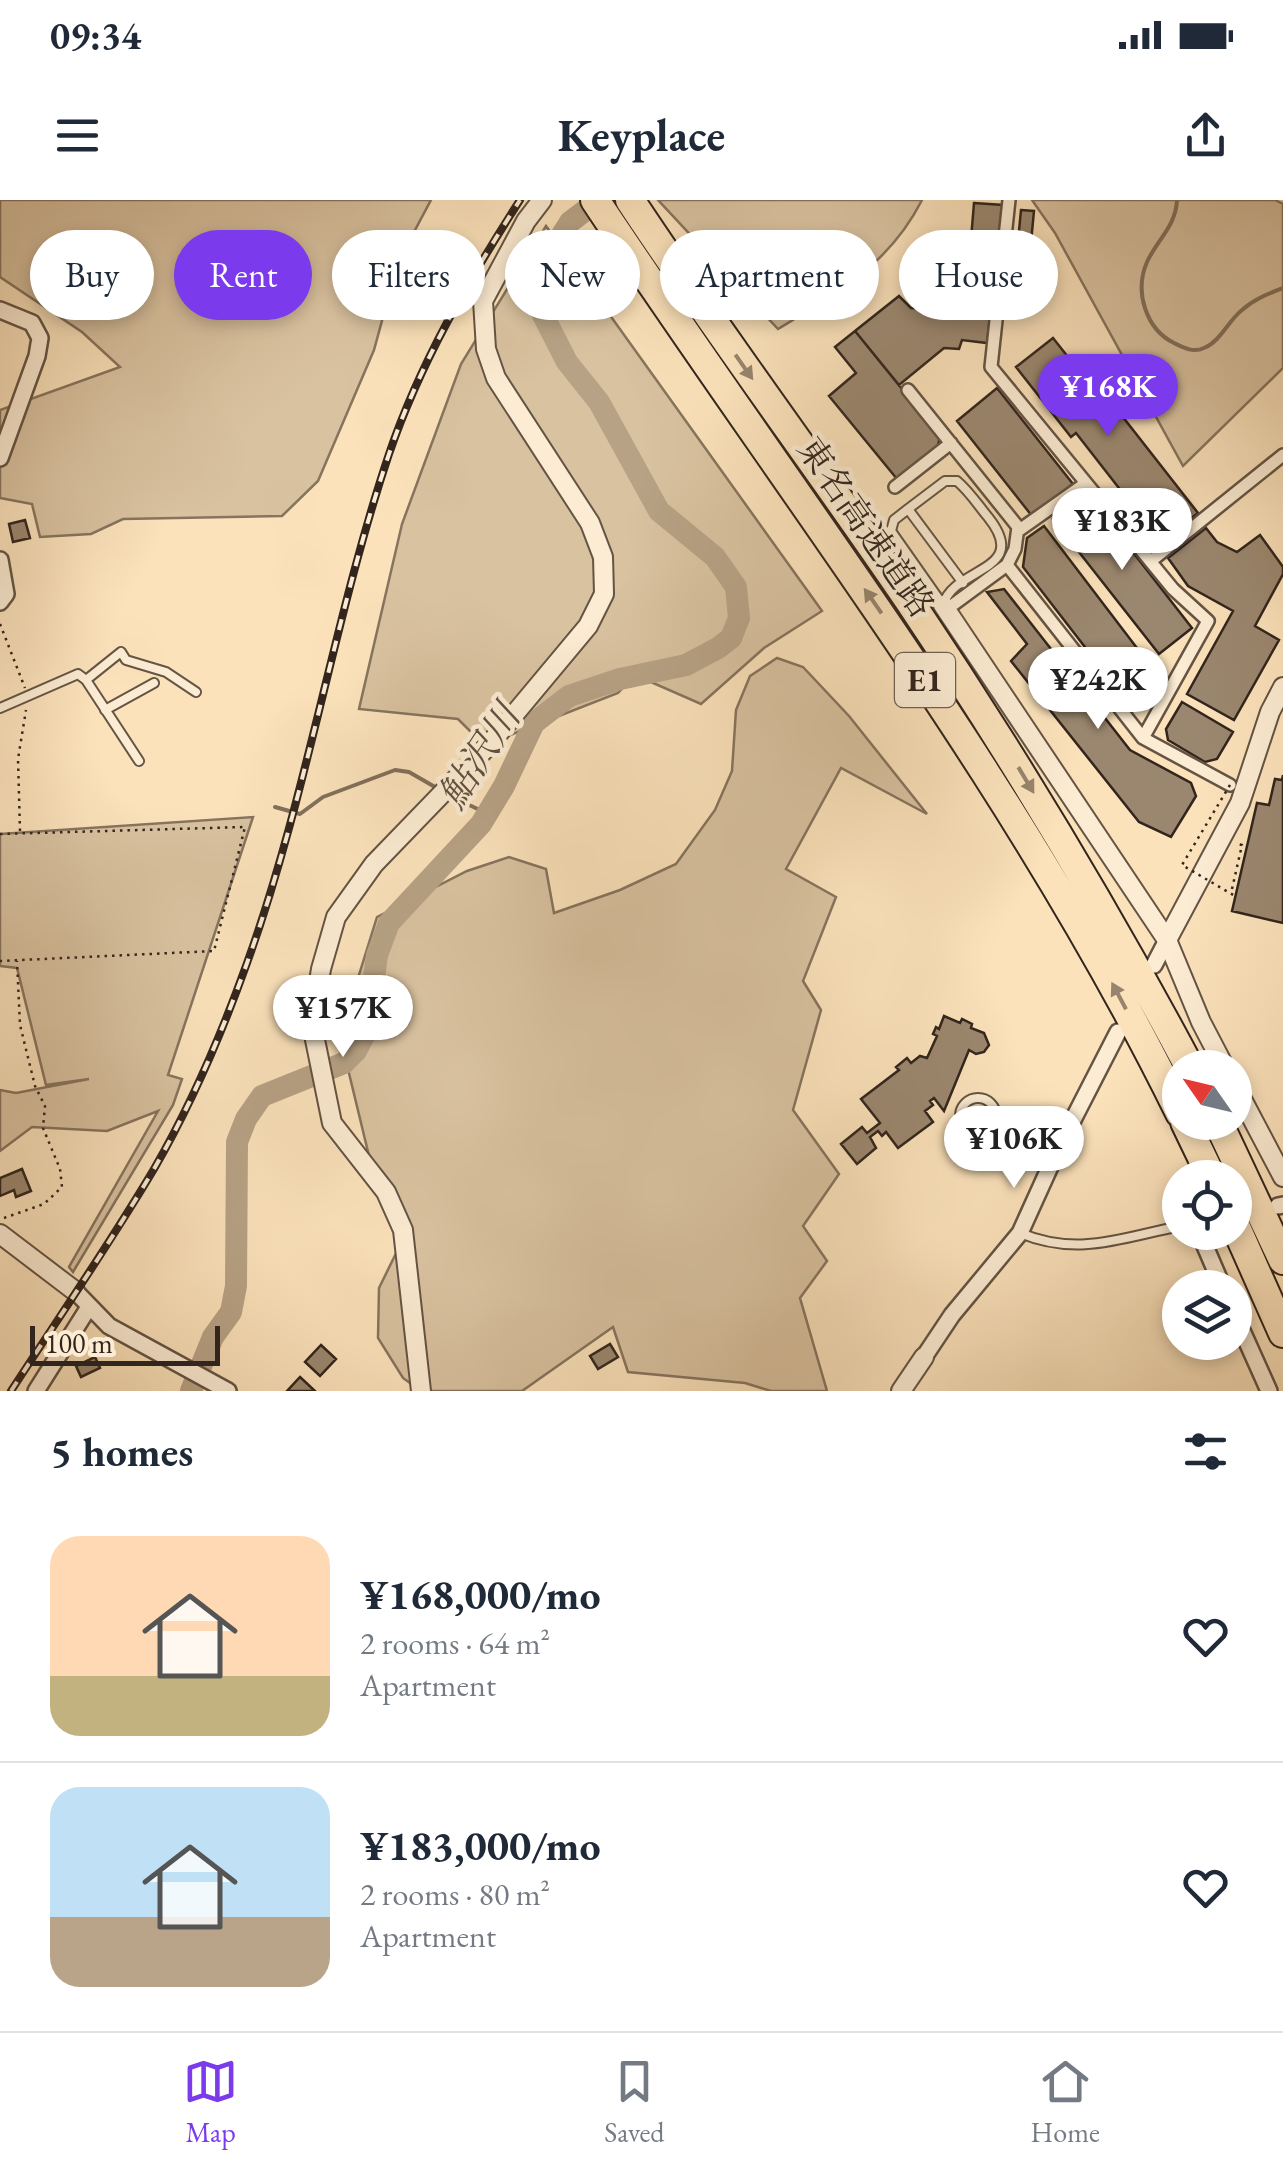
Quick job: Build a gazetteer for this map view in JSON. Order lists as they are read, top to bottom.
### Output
{
  "streets": {
    "highway": ["東名高速道路", "E1"]
  },
  "water": ["鮎沢川"],
  "scale_bar": "100 m",
  "north": "top left",
  "page": {
    "status": "09:34",
    "header": "Keyplace",
    "chip": [
      "Buy",
      "Rent",
      "Filters",
      "New",
      "Apartment",
      "House"
    ],
    "price": [
      "¥168K",
      "¥183K",
      "¥242K",
      "¥157K",
      "¥106K"
    ],
    "scale": "100 m",
    "heading": "5 homes",
    "list": [
      {
        "name": "¥168,000/mo",
        "note": "2 rooms · 64 m² · Apartment"
      },
      {
        "name": "¥183,000/mo",
        "note": "2 rooms · 80 m² · Apartment"
      }
    ],
    "tabs": ["Map", "Saved", "Home"]
  }
}
